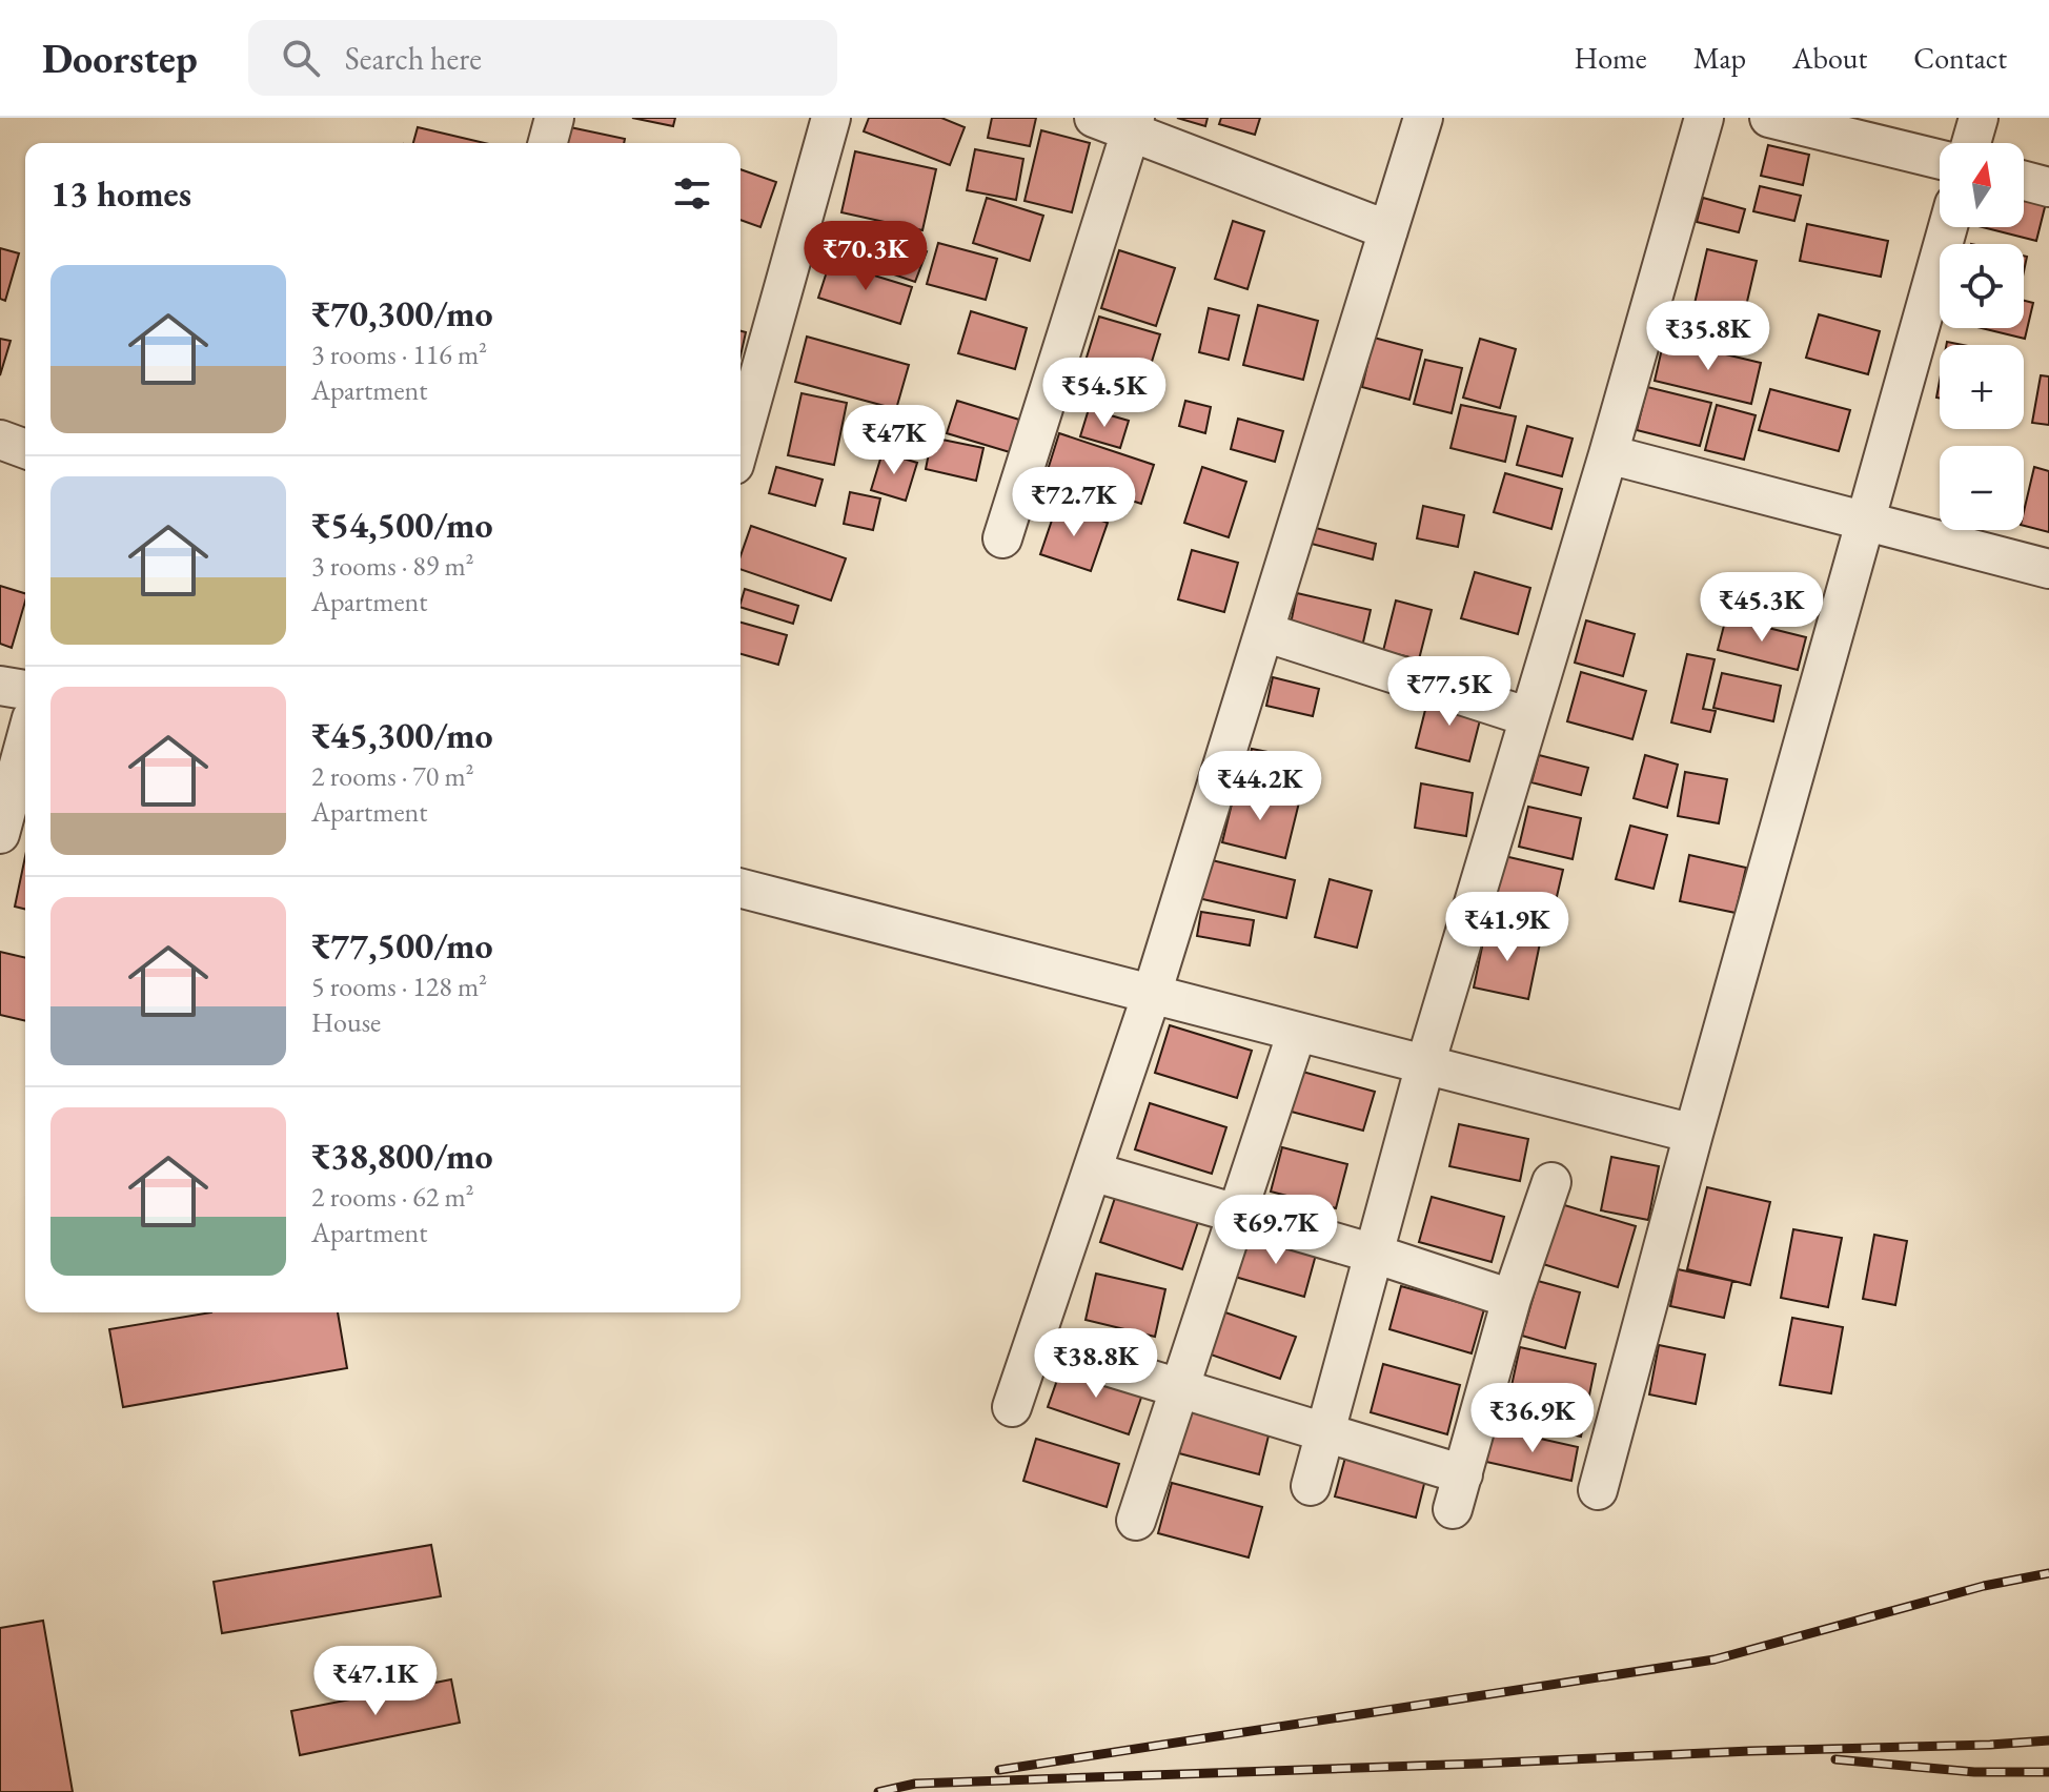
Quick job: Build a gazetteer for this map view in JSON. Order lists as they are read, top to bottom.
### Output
{
  "north": "top",
  "page": {
    "header": "Doorstep",
    "search": "Search here",
    "nav": [
      "Home",
      "Map",
      "About",
      "Contact"
    ],
    "map_buttons": ["+", "−"],
    "heading": "13 homes",
    "price": [
      "₹70.3K",
      "₹35.8K",
      "₹54.5K",
      "₹47K",
      "₹72.7K",
      "₹45.3K",
      "₹77.5K",
      "₹44.2K",
      "₹41.9K",
      "₹69.7K",
      "₹38.8K",
      "₹36.9K",
      "₹47.1K"
    ],
    "list": [
      {
        "name": "₹70,300/mo",
        "note": "3 rooms · 116 m² · Apartment"
      },
      {
        "name": "₹54,500/mo",
        "note": "3 rooms · 89 m² · Apartment"
      },
      {
        "name": "₹45,300/mo",
        "note": "2 rooms · 70 m² · Apartment"
      },
      {
        "name": "₹77,500/mo",
        "note": "5 rooms · 128 m² · House"
      },
      {
        "name": "₹38,800/mo",
        "note": "2 rooms · 62 m² · Apartment"
      }
    ]
  }
}
